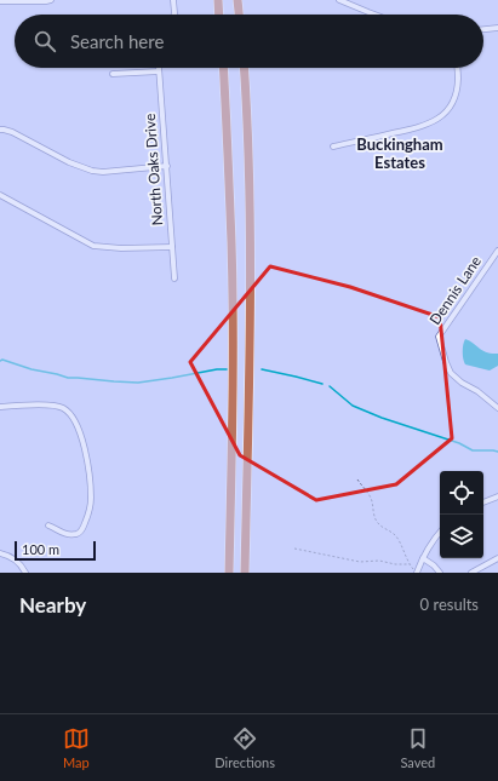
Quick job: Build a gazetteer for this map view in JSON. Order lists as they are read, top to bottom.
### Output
{
  "streets": {
    "street": ["North Oaks Drive", "Dennis Lane"]
  },
  "districts": ["Buckingham Estates"],
  "scale_bar": "100 m",
  "page": {
    "search": "Search here",
    "scale": "100 m",
    "heading": ["Nearby", "0 results"],
    "nav": ["Map", "Directions", "Saved"]
  }
}
